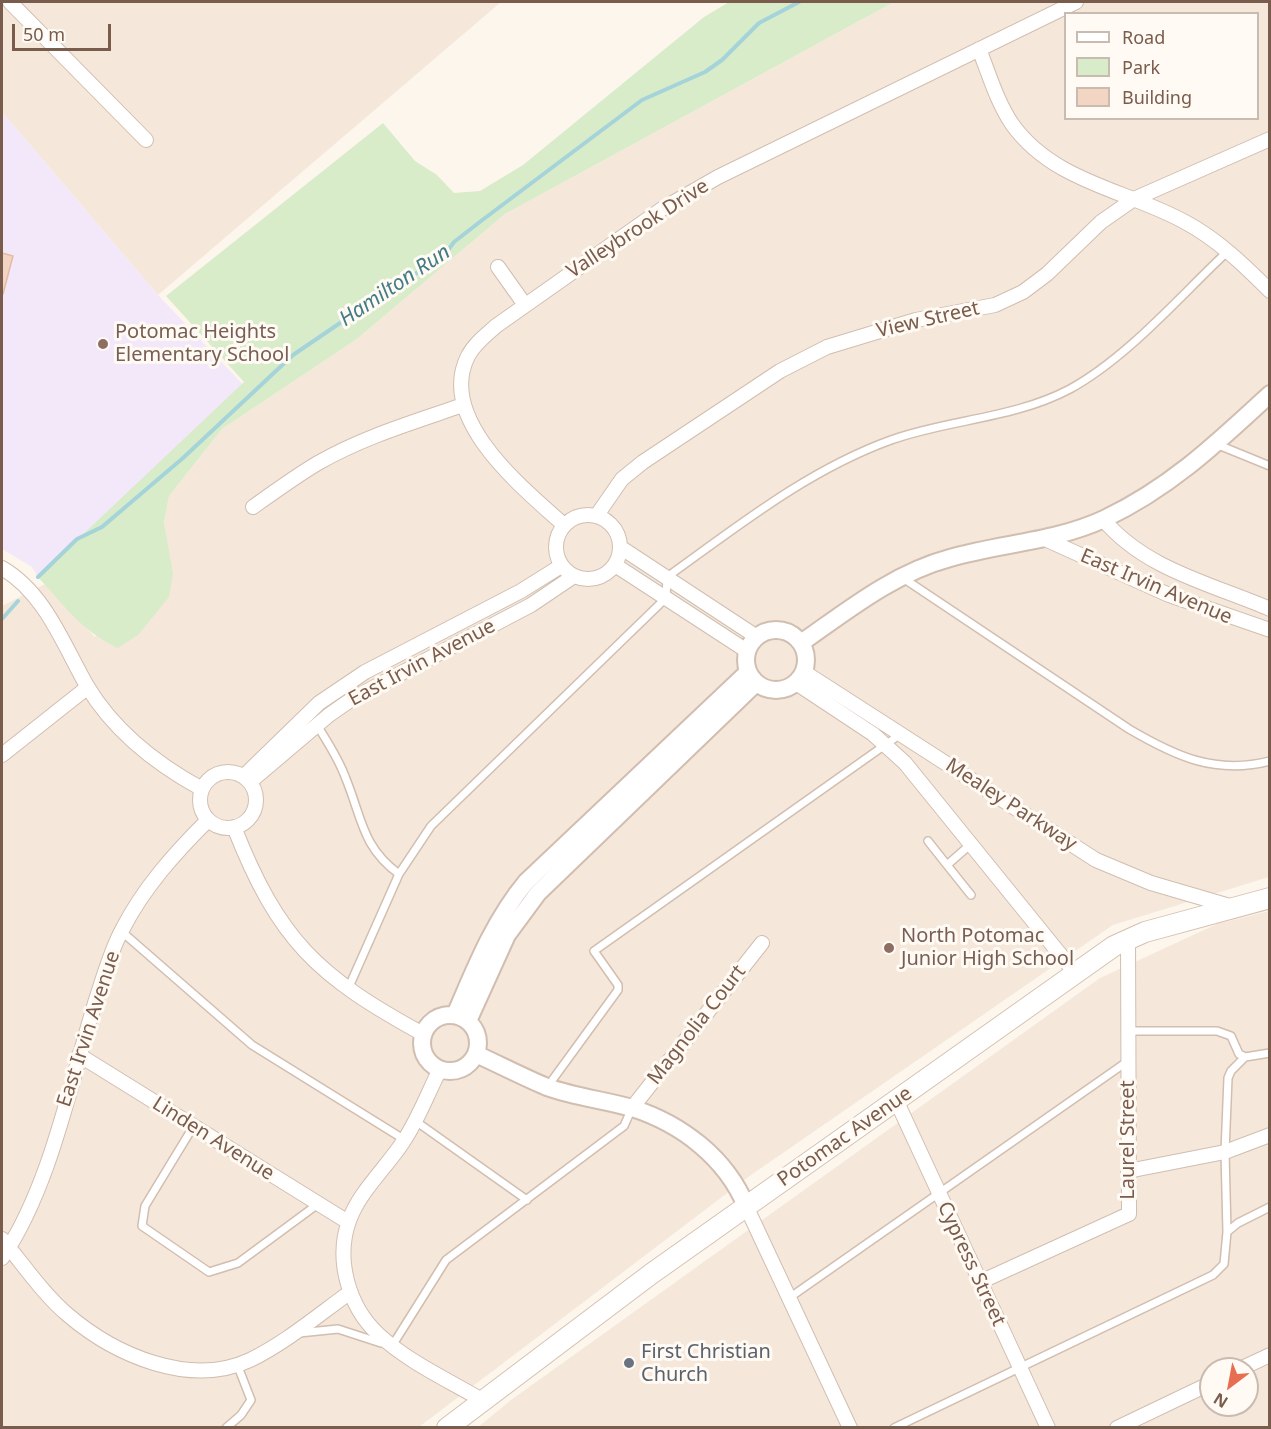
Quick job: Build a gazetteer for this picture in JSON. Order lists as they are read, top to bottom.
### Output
{
  "streets": {
    "main road": ["Potomac Avenue"],
    "street": [
      "Valleybrook Drive",
      "View Street",
      "East Irvin Avenue",
      "Mealey Parkway",
      "Magnolia Court",
      "Linden Avenue",
      "Laurel Street",
      "Cypress Street"
    ]
  },
  "crossings": [
    ["Valleybrook Drive", "View Street"],
    ["Valleybrook Drive", "East Irvin Avenue"],
    ["View Street", "East Irvin Avenue"],
    ["East Irvin Avenue", "Mealey Parkway"],
    ["East Irvin Avenue", "Linden Avenue"],
    ["Mealey Parkway", "Potomac Avenue"],
    ["Potomac Avenue", "Laurel Street"],
    ["Potomac Avenue", "Cypress Street"],
    ["Laurel Street", "Cypress Street"]
  ],
  "water": ["Hamilton Run"],
  "places": ["Potomac Heights Elementary School", "North Potomac Junior High School", "First Christian Church"],
  "legend": ["Road", "Park", "Building"],
  "scale_bar": "50 m",
  "north": "bottom left"
}
